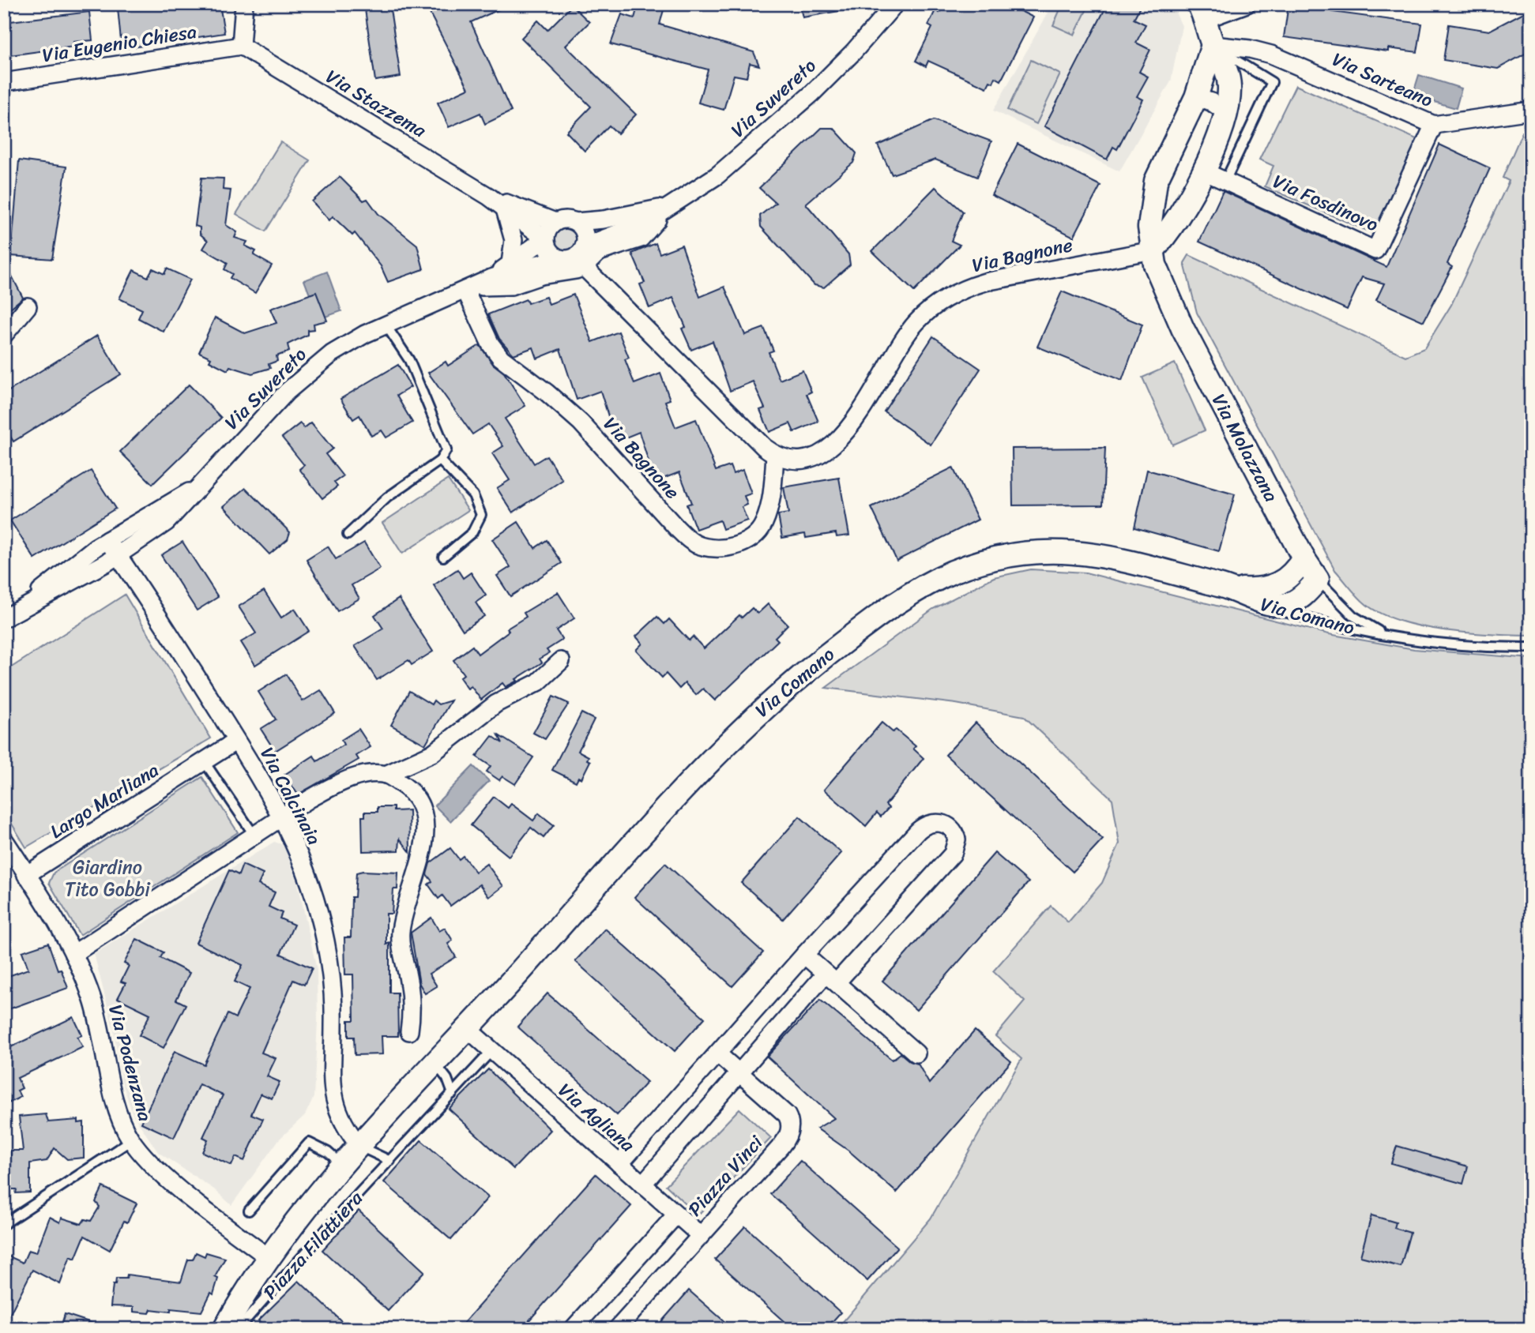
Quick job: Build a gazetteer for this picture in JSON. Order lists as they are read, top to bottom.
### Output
{
  "streets": {
    "street": [
      "Via Eugenio Chiesa",
      "Via Sarteano",
      "Via Suvereto",
      "Via Stazzema",
      "Via Fosdinovo",
      "Via Bagnone",
      "Via Molazzana",
      "Via Comano",
      "Via Calcinaia",
      "Largo Marliana",
      "Via Podenzana",
      "Via Agliana",
      "Piazza Vinci",
      "Piazza Filattiera"
    ]
  },
  "crossings": [
    ["Via Eugenio Chiesa", "Via Stazzema"],
    ["Via Sarteano", "Via Fosdinovo"],
    ["Via Sarteano", "Via Molazzana"],
    ["Via Suvereto", "Via Stazzema"],
    ["Via Suvereto", "Via Bagnone"],
    ["Via Suvereto", "Via Calcinaia"],
    ["Via Bagnone", "Via Molazzana"],
    ["Via Molazzana", "Via Comano"],
    ["Via Comano", "Via Agliana"],
    ["Via Comano", "Piazza Filattiera"],
    ["Via Calcinaia", "Largo Marliana"],
    ["Via Calcinaia", "Piazza Filattiera"],
    ["Largo Marliana", "Via Podenzana"],
    ["Via Podenzana", "Piazza Filattiera"],
    ["Via Agliana", "Piazza Vinci"],
    ["Via Agliana", "Piazza Filattiera"]
  ],
  "parks": ["Giardino Tito Gobbi"]
}
